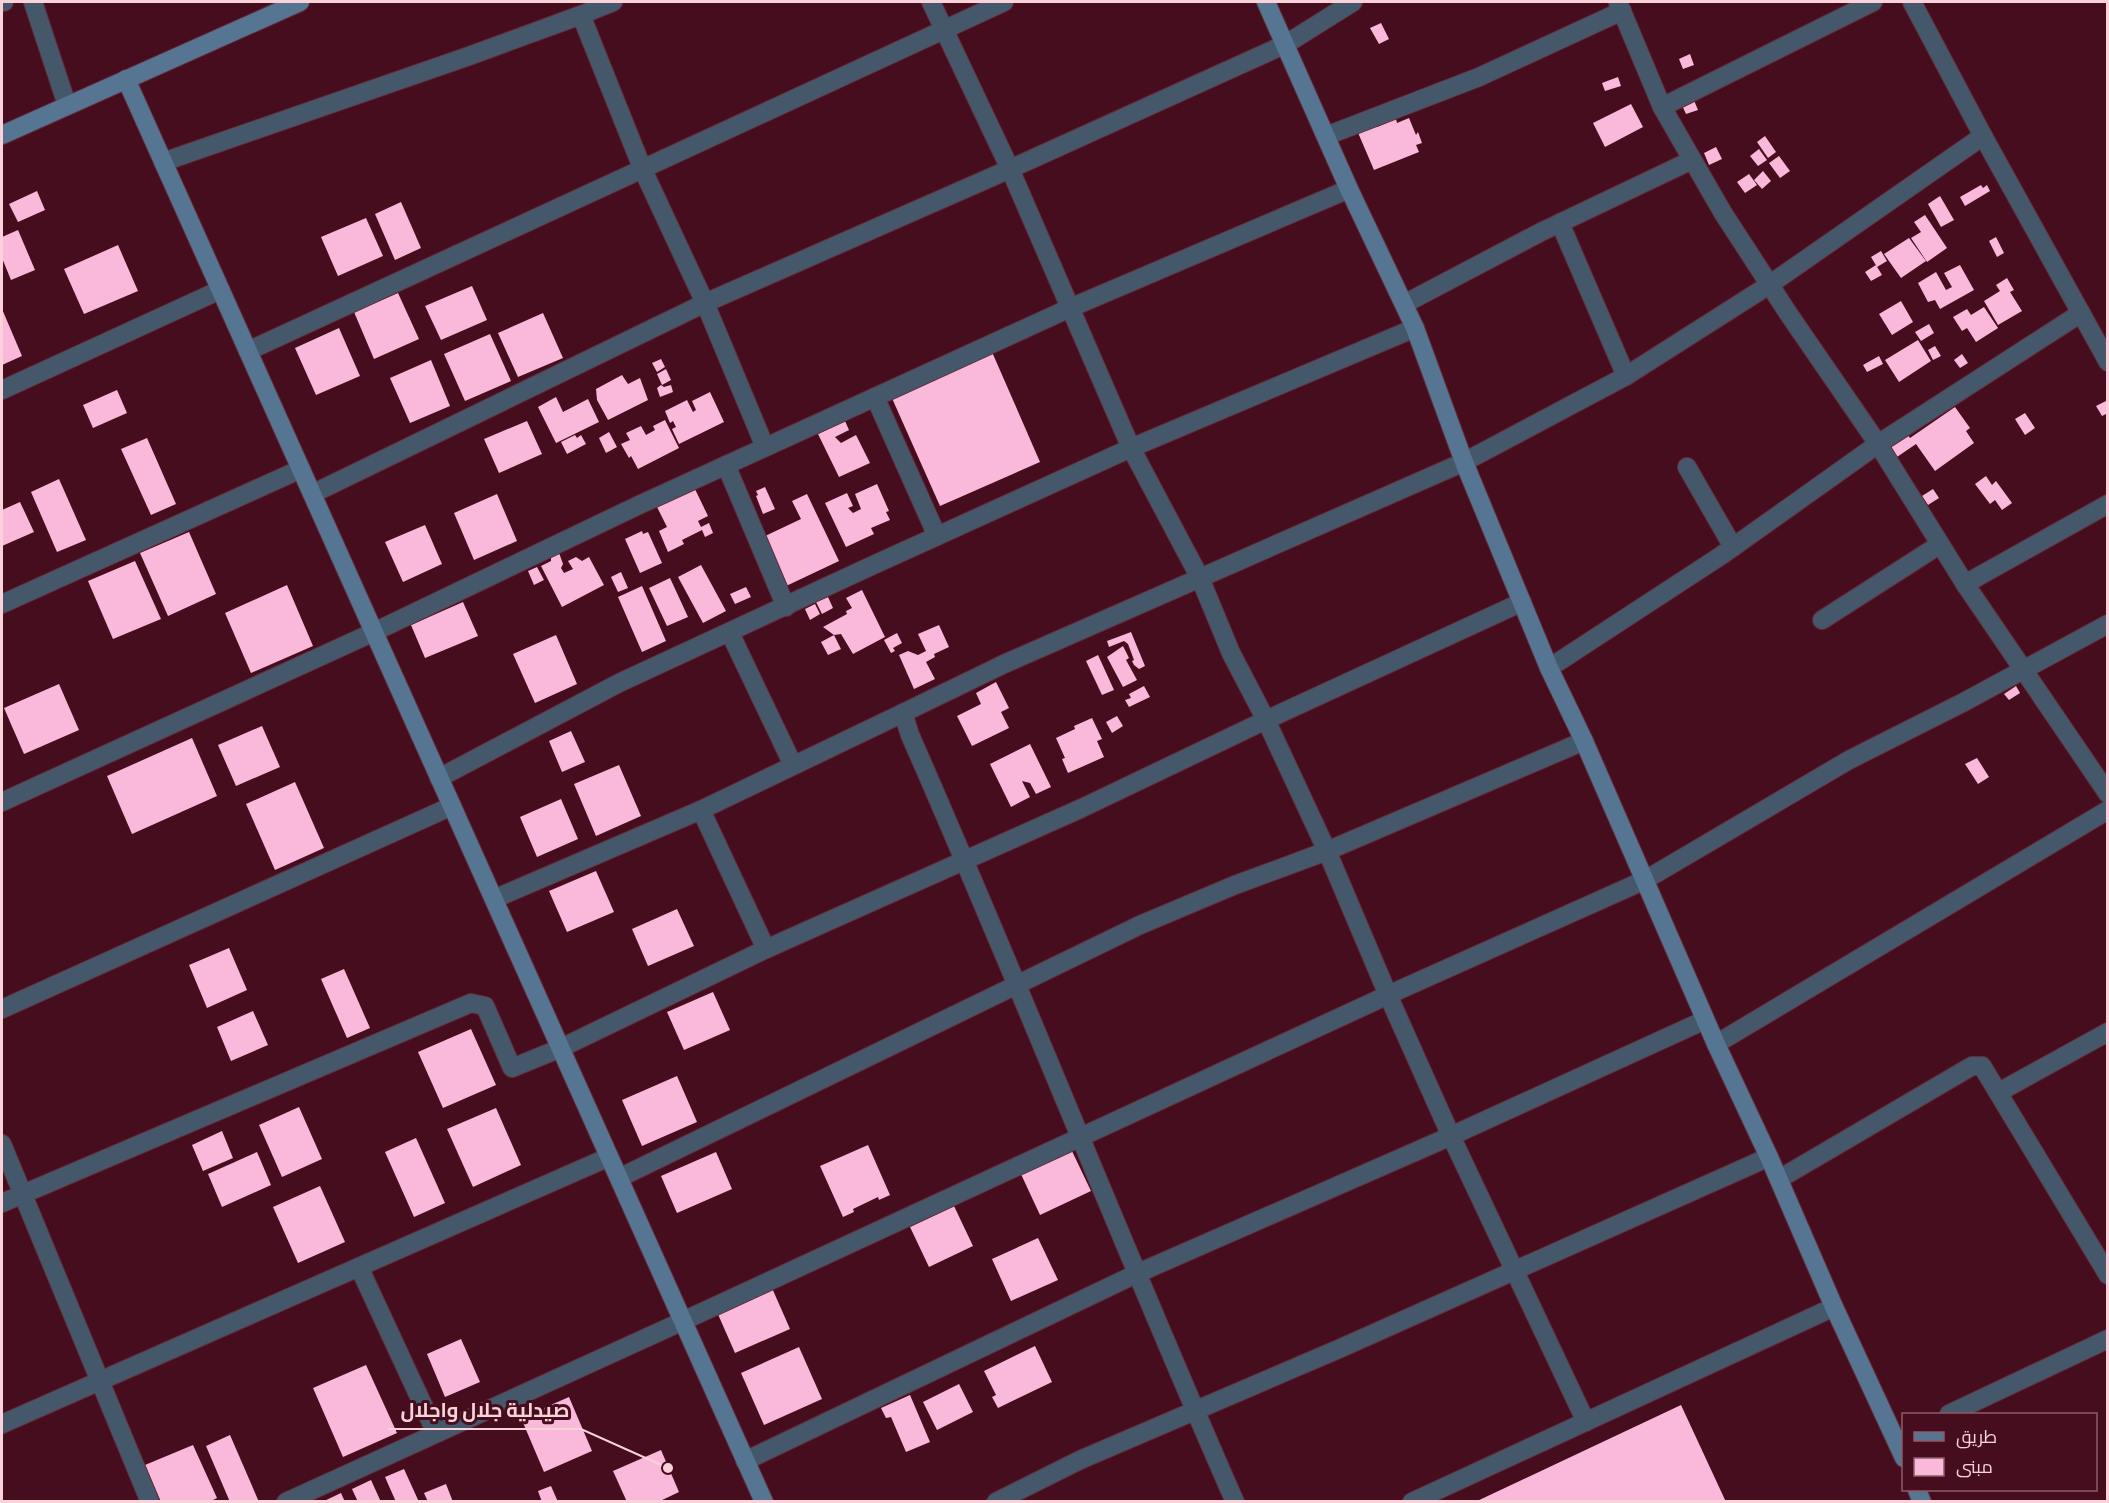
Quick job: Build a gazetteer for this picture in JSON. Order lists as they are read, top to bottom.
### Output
{
  "places": ["صيدلية جلال واجلال"],
  "legend": ["طريق", "مبنى"]
}
